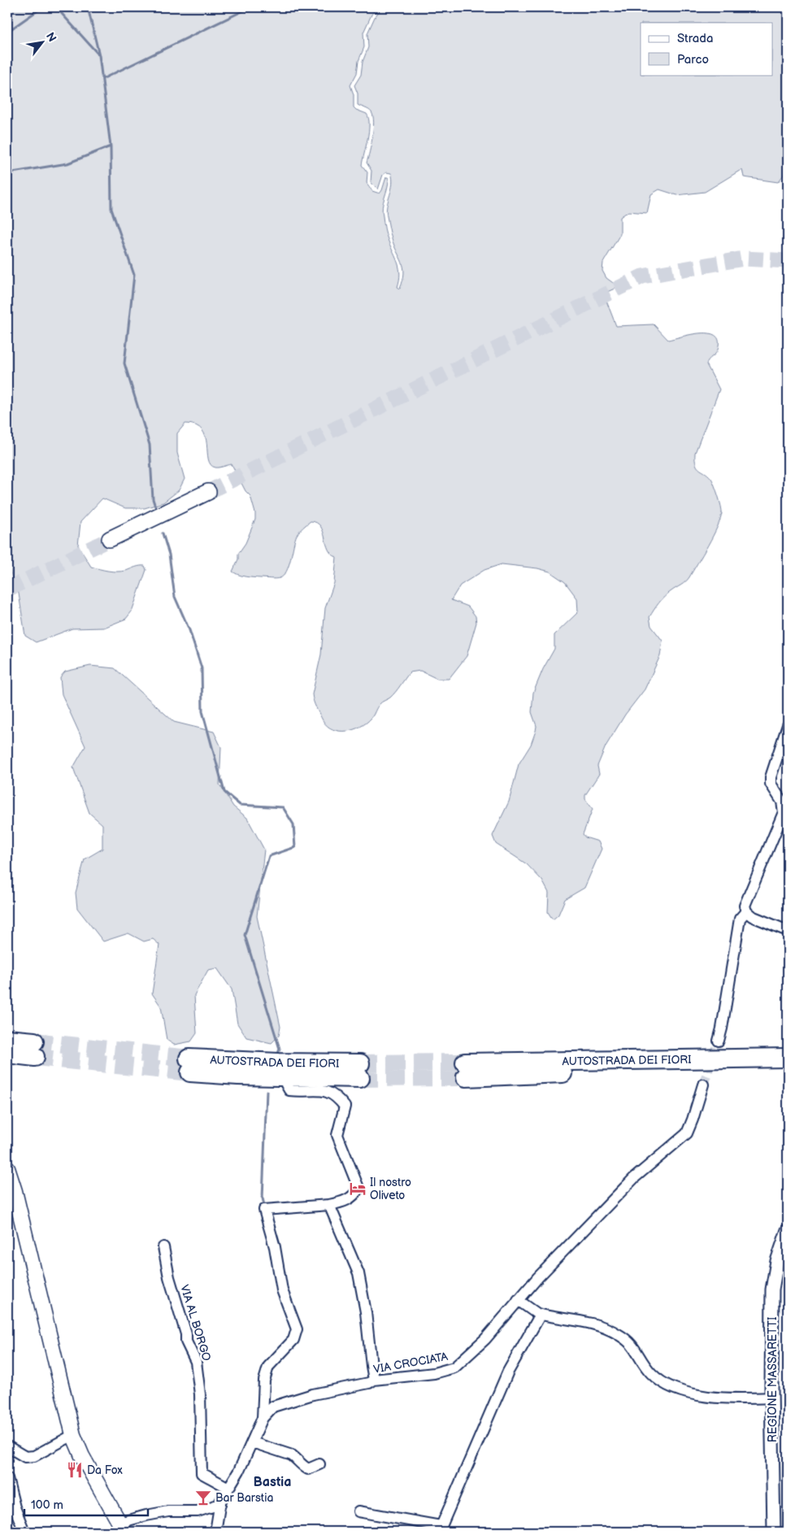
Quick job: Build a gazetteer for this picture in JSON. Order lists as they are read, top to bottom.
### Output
{
  "streets": {
    "highway": ["AUTOSTRADA DEI FIORI"],
    "street": ["VIA AL BORGO", "VIA CROCIATA", "REGIONE MASSARETTI"]
  },
  "districts": ["Bastia"],
  "places": {
    "hotel": ["Il nostro Oliveto"],
    "restaurant": ["Da Fox"],
    "bar": ["Bar Barstia"]
  },
  "legend": ["Strada", "Parco"],
  "scale_bar": "100 m",
  "north": "top right"
}
